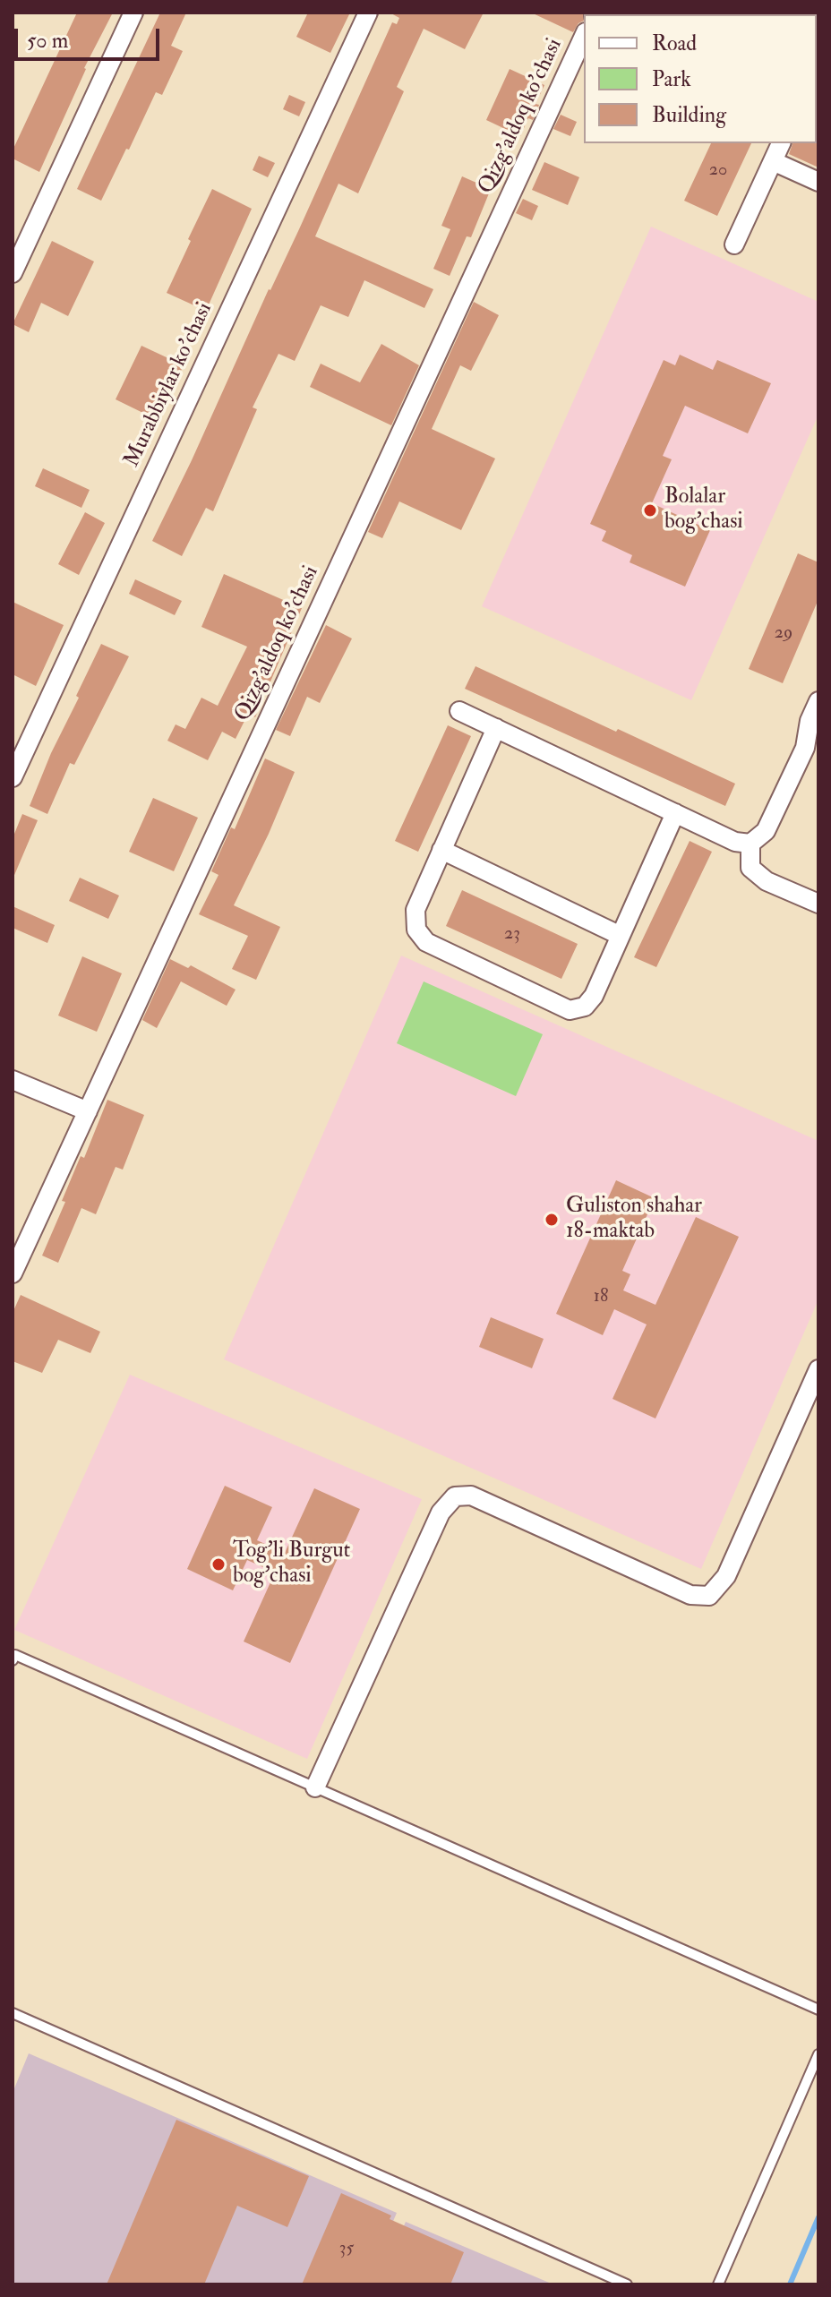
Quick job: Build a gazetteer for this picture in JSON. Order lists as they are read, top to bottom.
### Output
{
  "streets": {
    "street": ["Qizg'aldoq ko'chasi", "Murabbiylar ko'chasi"]
  },
  "places": ["Bolalar bog'chasi", "Guliston shahar 18-maktab", "Tog'li Burgut bog'chasi"],
  "house_numbers": [
    "20",
    "29",
    "23",
    "18",
    "35"
  ],
  "legend": ["Road", "Park", "Building"],
  "scale_bar": "50 m"
}
